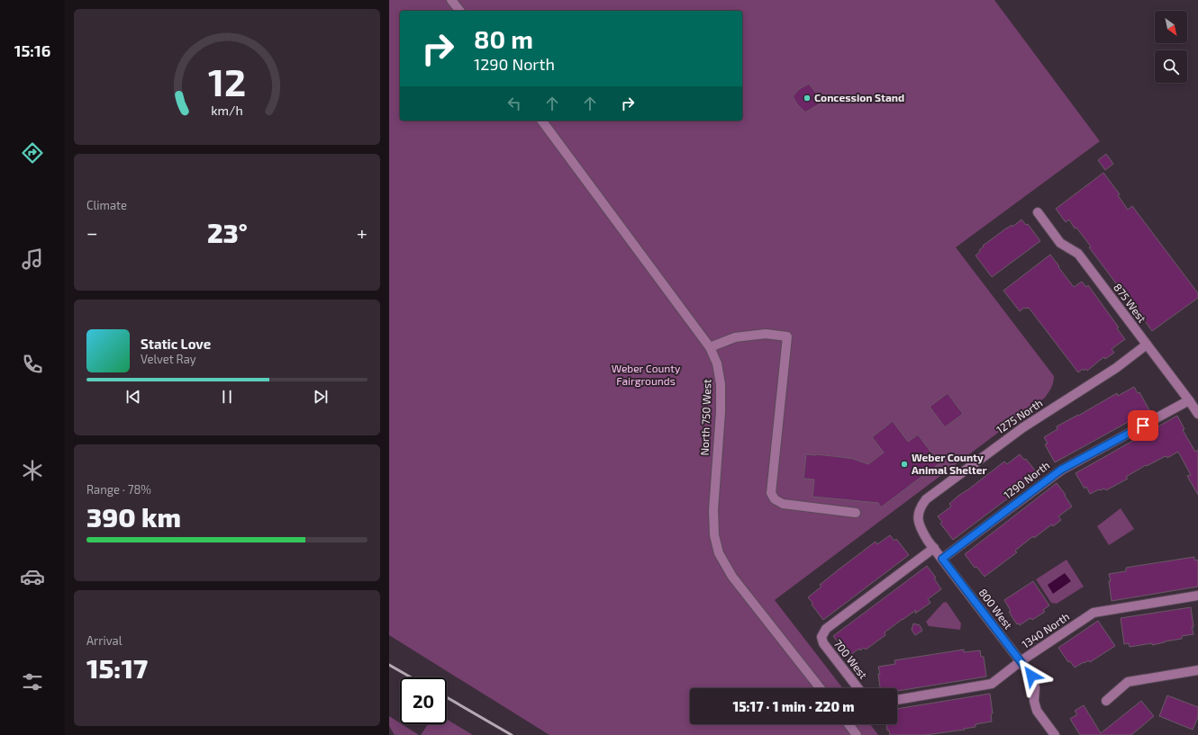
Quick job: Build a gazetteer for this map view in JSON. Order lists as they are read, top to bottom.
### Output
{
  "streets": {
    "street": [
      "875 West",
      "1275 North",
      "North 750 West",
      "1290 North",
      "800 West",
      "1340 North",
      "700 West"
    ]
  },
  "crossings": [
    ["875 West", "1275 North"],
    ["875 West", "1290 North"],
    ["1275 North", "800 West"],
    ["1290 North", "800 West"],
    ["800 West", "1340 North"],
    ["800 West", "700 West"]
  ],
  "parks": ["Weber County Fairgrounds"],
  "places": ["Concession Stand", "Weber County Animal Shelter"],
  "north": "bottom right",
  "page": {
    "tabs": "15:16",
    "turn": ["80 m", "1290 North"],
    "tile": [
      "Climate",
      ["Range · 78%", "390 km"],
      ["Arrival", "15:17"]
    ],
    "heat": ["−", "23°", "+"],
    "song": ["Static Love", "Velvet Ray"],
    "limit": "20",
    "trip": "15:17 · 1 min · 220 m",
    "gauge": ["12", "km/h"]
  }
}
